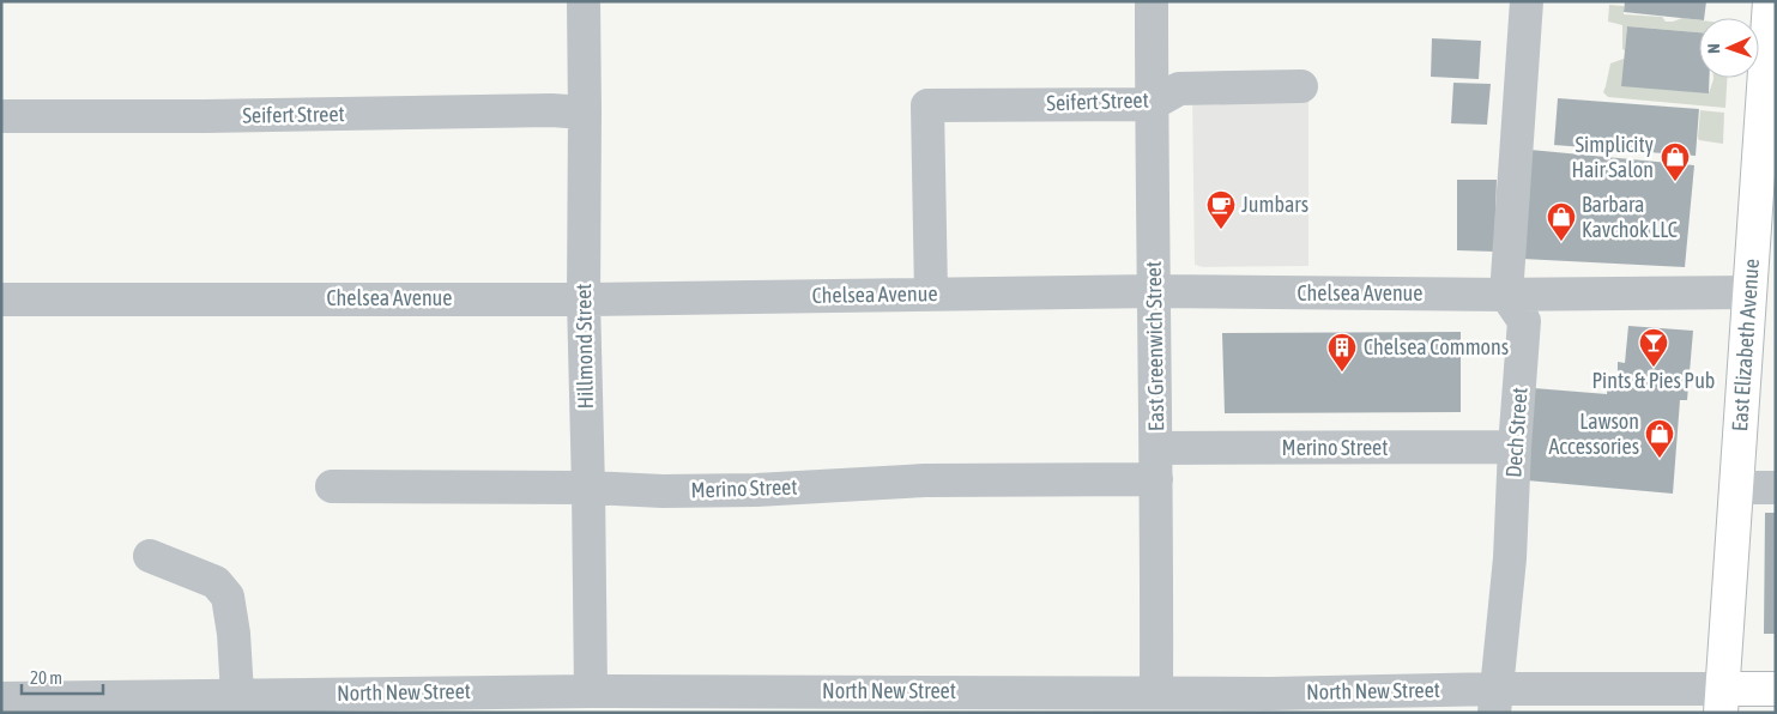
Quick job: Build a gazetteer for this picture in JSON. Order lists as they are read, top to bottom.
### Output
{
  "streets": {
    "main road": ["East Elizabeth Avenue", "North New Street"],
    "street": [
      "Seifert Street",
      "Chelsea Avenue",
      "Hillmond Street",
      "East Greenwich Street",
      "Dech Street",
      "Merino Street"
    ]
  },
  "crossings": [
    ["Seifert Street", "Chelsea Avenue"],
    ["Seifert Street", "Hillmond Street"],
    ["Seifert Street", "East Greenwich Street"],
    ["Chelsea Avenue", "East Elizabeth Avenue"],
    ["Chelsea Avenue", "Hillmond Street"],
    ["Chelsea Avenue", "East Greenwich Street"],
    ["Chelsea Avenue", "Dech Street"],
    ["East Elizabeth Avenue", "North New Street"],
    ["Hillmond Street", "Merino Street"],
    ["Hillmond Street", "North New Street"],
    ["East Greenwich Street", "Merino Street"],
    ["East Greenwich Street", "North New Street"],
    ["Dech Street", "Merino Street"],
    ["Dech Street", "North New Street"]
  ],
  "places": {
    "shop": ["Simplicity Hair Salon", "Barbara Kavchok LLC", "Lawson Accessories"],
    "cafe": ["Jumbars"],
    "bar": ["Pints & Pies Pub"],
    "building": ["Chelsea Commons"]
  },
  "scale_bar": "20 m",
  "north": "left"
}
